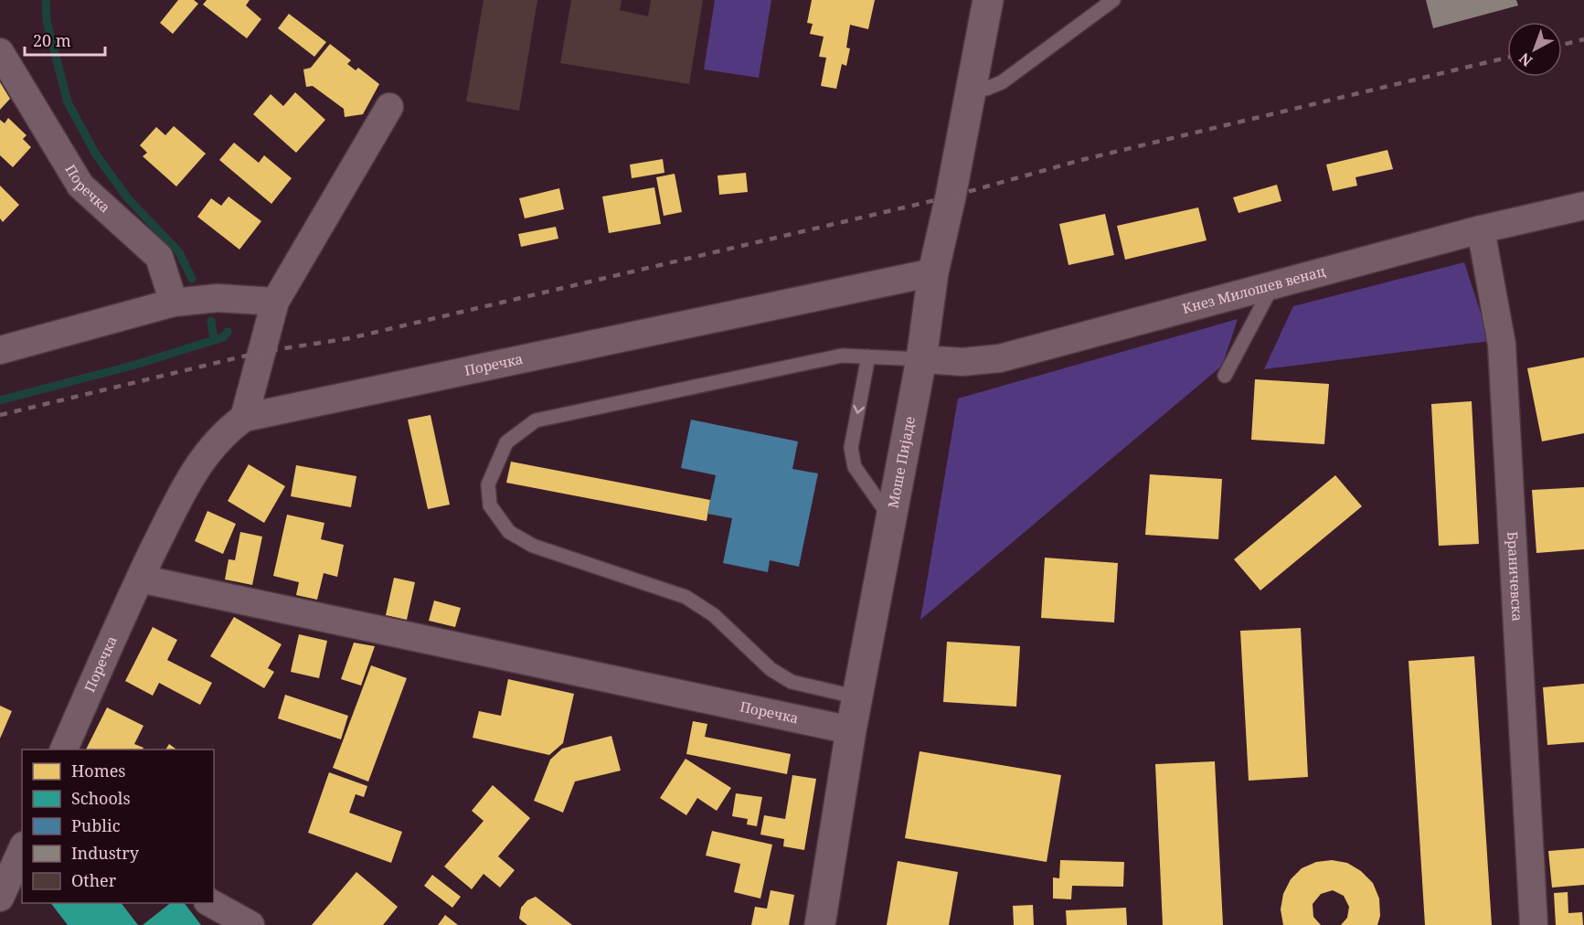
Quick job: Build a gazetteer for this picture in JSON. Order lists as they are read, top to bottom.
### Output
{
  "streets": {
    "street": [
      "Поречка",
      "Кнез Милошев венац",
      "Моше Пијаде",
      "Браничевска"
    ]
  },
  "crossings": [
    ["Поречка", "Моше Пијаде"],
    ["Кнез Милошев венац", "Моше Пијаде"],
    ["Кнез Милошев венац", "Браничевска"]
  ],
  "legend": [
    "Homes",
    "Schools",
    "Public",
    "Industry",
    "Other"
  ],
  "scale_bar": "20 m",
  "north": "bottom left"
}
